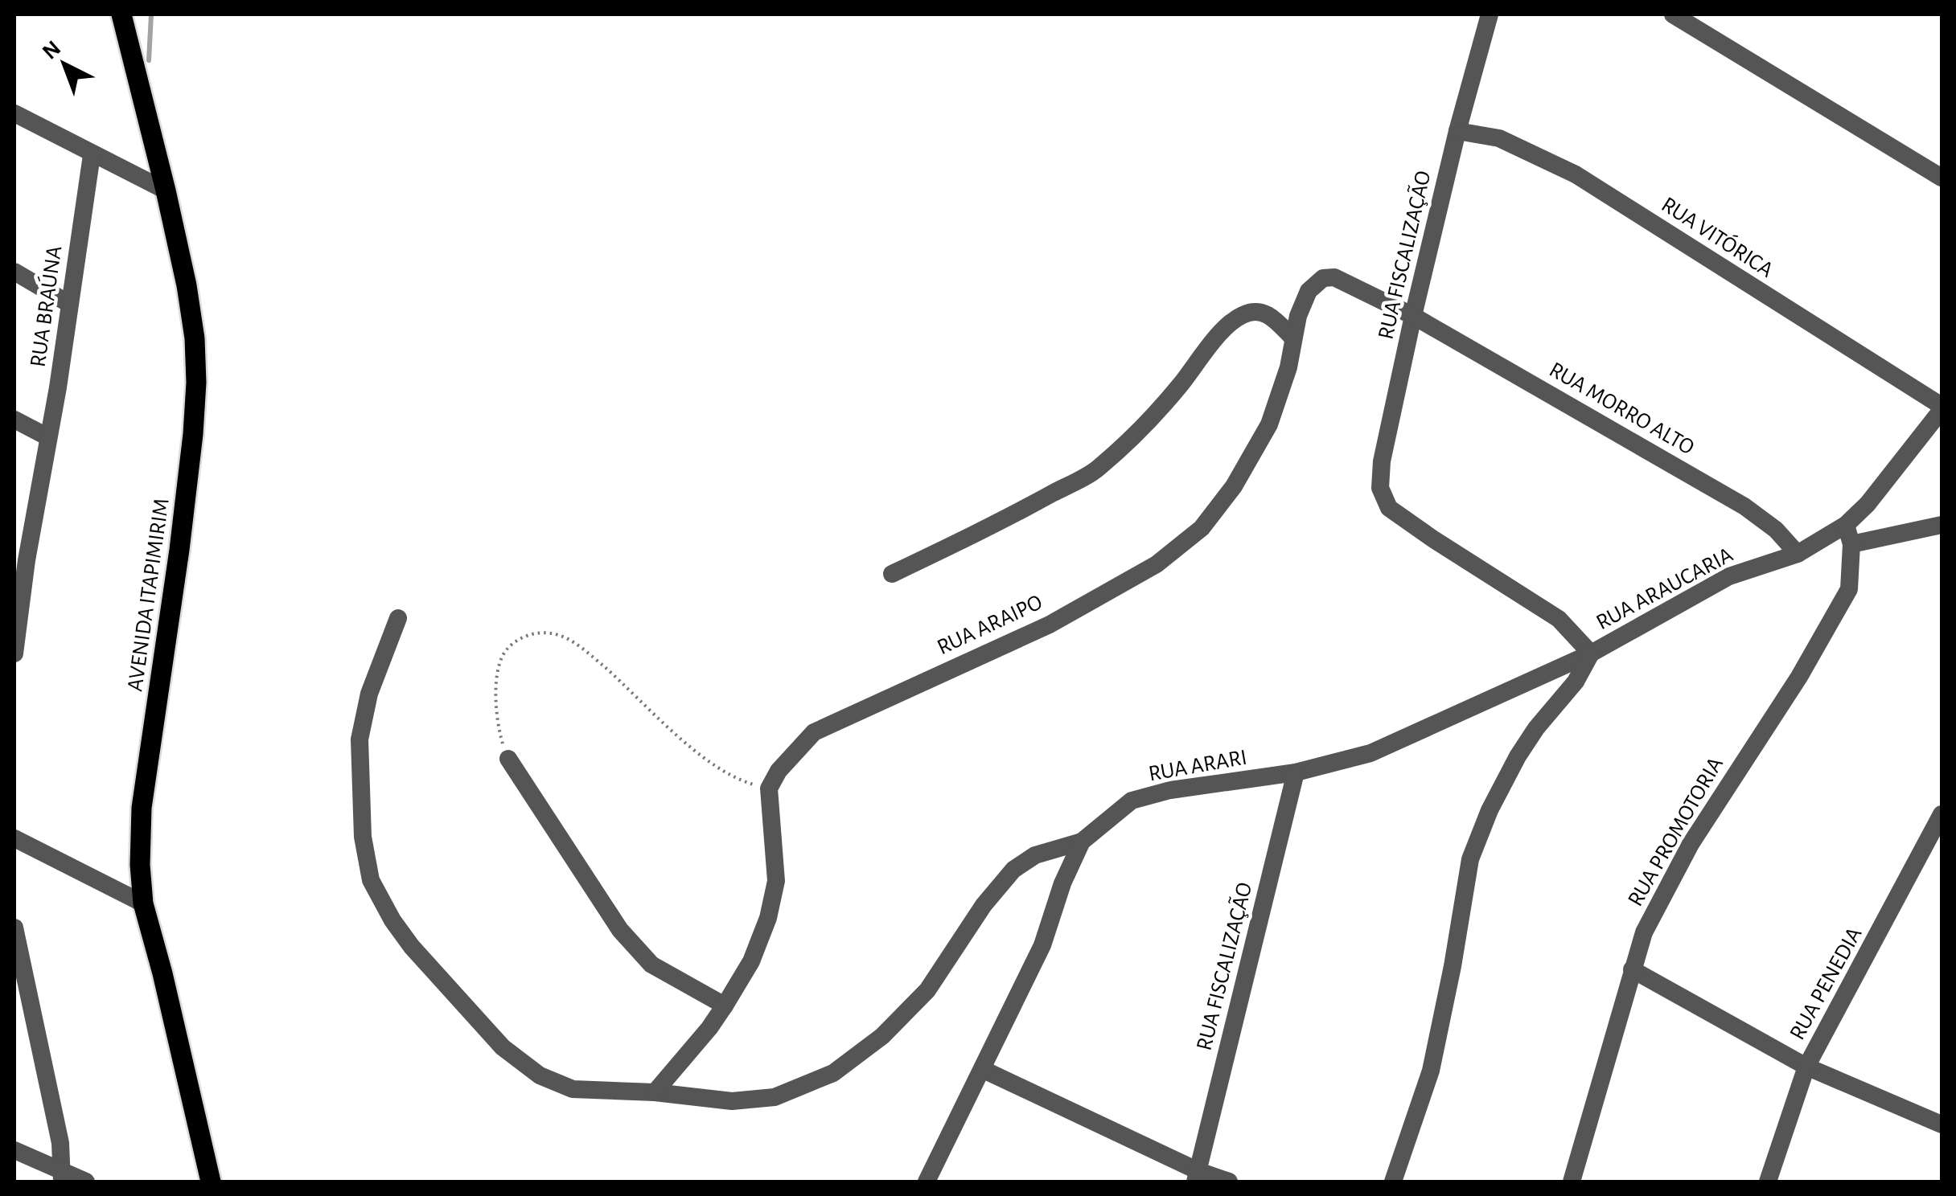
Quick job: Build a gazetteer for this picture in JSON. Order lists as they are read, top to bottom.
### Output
{
  "streets": {
    "main road": ["AVENIDA ITAPIMIRIM"],
    "street": [
      "RUA VITÓRICA",
      "RUA FISCALIZAÇÃO",
      "RUA BRAÚNA",
      "RUA MORRO ALTO",
      "RUA ARAUCARIA",
      "RUA ARAIPO",
      "RUA ARARI",
      "RUA PROMOTORIA",
      "RUA PENEDIA"
    ]
  },
  "crossings": [
    ["RUA VITÓRICA", "RUA FISCALIZAÇÃO"],
    ["RUA VITÓRICA", "RUA ARAUCARIA"],
    ["RUA FISCALIZAÇÃO", "RUA MORRO ALTO"],
    ["RUA FISCALIZAÇÃO", "RUA ARAUCARIA"],
    ["RUA FISCALIZAÇÃO", "RUA ARAIPO"],
    ["RUA FISCALIZAÇÃO", "RUA ARARI"],
    ["RUA MORRO ALTO", "RUA ARAUCARIA"],
    ["RUA MORRO ALTO", "RUA ARAIPO"],
    ["RUA ARAUCARIA", "RUA ARARI"],
    ["RUA ARAUCARIA", "RUA PROMOTORIA"]
  ],
  "north": "top left"
}
